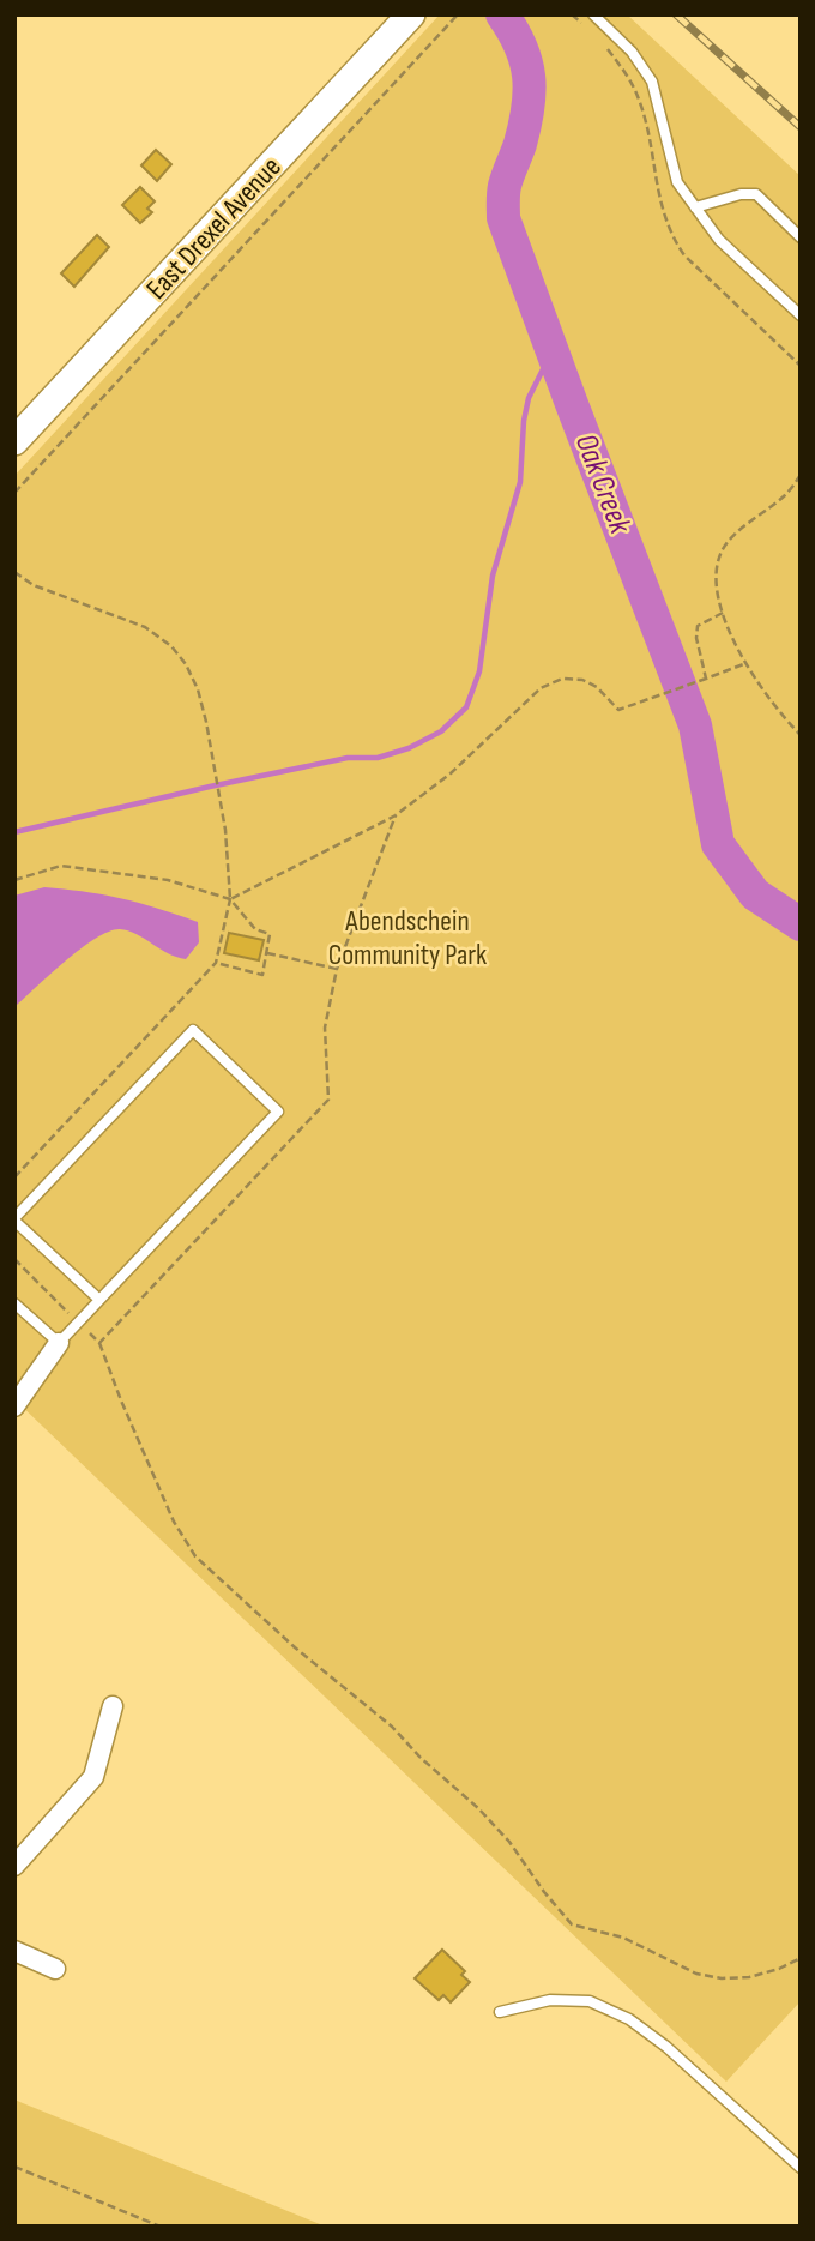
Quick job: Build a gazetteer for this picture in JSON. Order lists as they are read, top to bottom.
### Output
{
  "streets": {
    "street": ["East Drexel Avenue"]
  },
  "water": ["Oak Creek"],
  "parks": ["Abendschein Community Park"]
}
